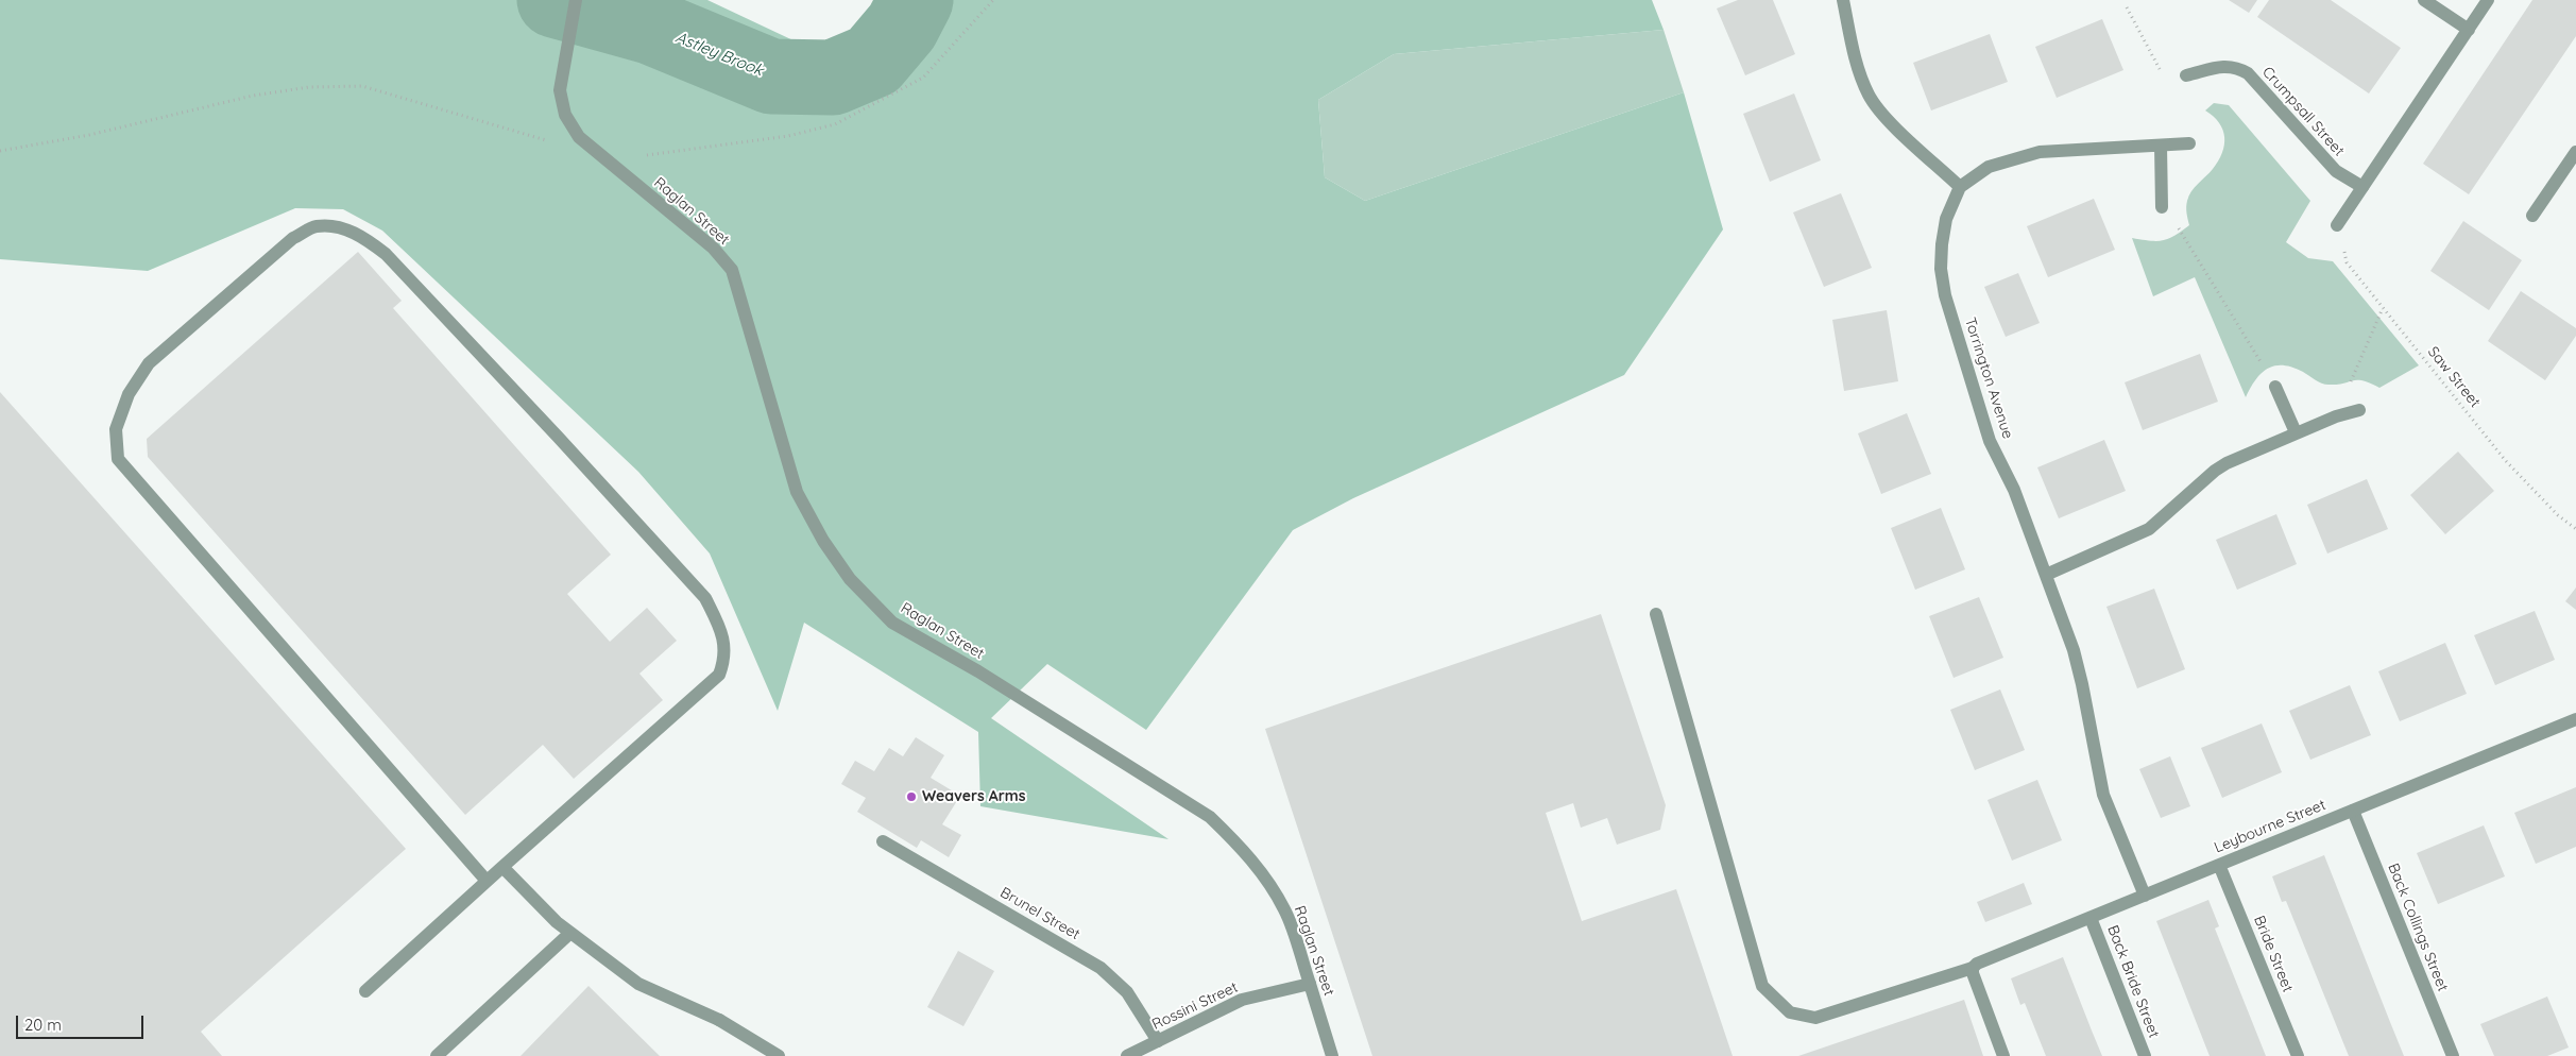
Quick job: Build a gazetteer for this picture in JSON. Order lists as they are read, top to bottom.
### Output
{
  "streets": {
    "street": [
      "Crumpsall Street",
      "Raglan Street",
      "Torrington Avenue",
      "Leybourne Street",
      "Brunel Street",
      "Back Collings Street",
      "Bride Street",
      "Back Bride Street",
      "Rossini Street"
    ],
    "path": ["Saw Street"]
  },
  "crossings": [
    ["Raglan Street", "Rossini Street"],
    ["Torrington Avenue", "Leybourne Street"],
    ["Leybourne Street", "Back Collings Street"],
    ["Leybourne Street", "Bride Street"],
    ["Leybourne Street", "Back Bride Street"],
    ["Brunel Street", "Rossini Street"]
  ],
  "water": ["Astley Brook"],
  "places": ["Weavers Arms"],
  "scale_bar": "20 m"
}
